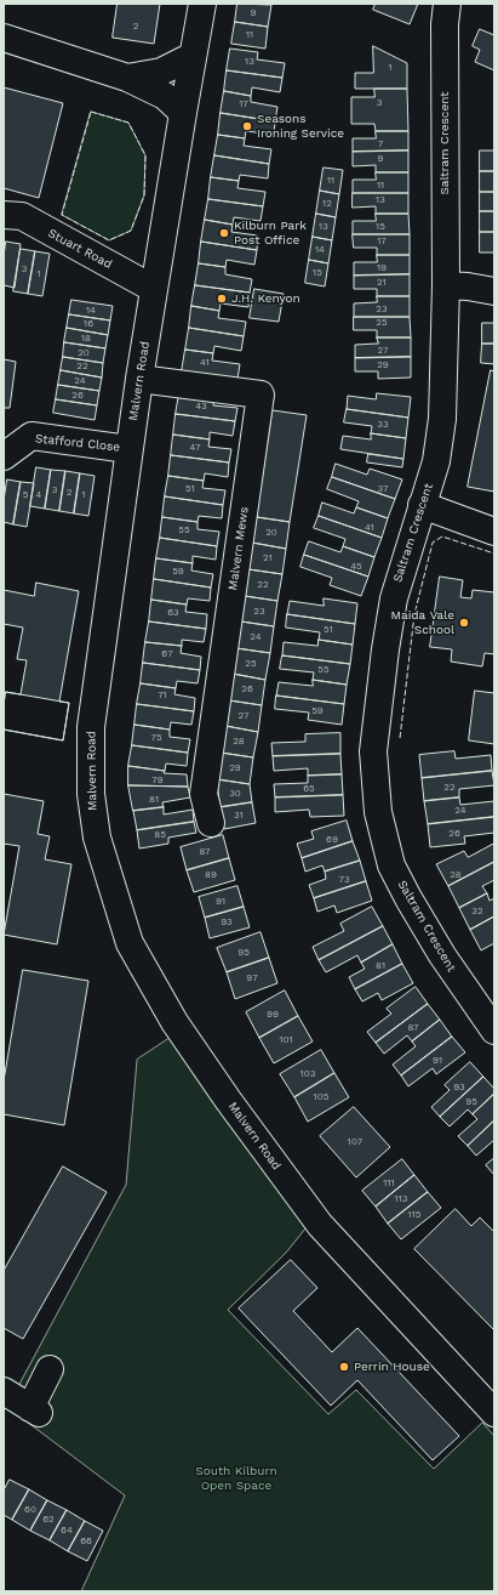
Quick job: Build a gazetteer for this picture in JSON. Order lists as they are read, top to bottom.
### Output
{
  "streets": {
    "street": [
      "Saltram Crescent",
      "Stuart Road",
      "Malvern Road",
      "Stafford Close",
      "Malvern Mews"
    ]
  },
  "crossings": [
    ["Stuart Road", "Malvern Road"],
    ["Malvern Road", "Stafford Close"],
    ["Malvern Road", "Malvern Mews"]
  ],
  "parks": ["South Kilburn Open Space"],
  "places": [
    "Seasons Ironing Service",
    "Kilburn Park Post Office",
    "J.H. Kenyon",
    "Maida Vale School",
    "Perrin House"
  ],
  "house_numbers": [
    "9",
    "2",
    "11",
    "13",
    "1",
    "3",
    "17",
    "7",
    "9",
    "11",
    "11",
    "13",
    "12",
    "13",
    "15",
    "17",
    "14",
    "19",
    "3",
    "15",
    "1",
    "21",
    "23",
    "14",
    "25",
    "16",
    "18",
    "27",
    "20",
    "41",
    "29",
    "22",
    "24",
    "26",
    "43",
    "33",
    "47",
    "51",
    "37",
    "3",
    "2",
    "5",
    "4",
    "1",
    "41",
    "55",
    "20",
    "21",
    "45",
    "59",
    "22",
    "23",
    "63",
    "51",
    "24",
    "67",
    "25",
    "55",
    "26",
    "71",
    "59",
    "27",
    "75",
    "28",
    "29",
    "79",
    "22",
    "65",
    "30",
    "81",
    "24",
    "31",
    "26",
    "85",
    "69",
    "87",
    "89",
    "28",
    "73",
    "91",
    "32",
    "93",
    "95",
    "81",
    "97",
    "99",
    "87",
    "101",
    "91",
    "103",
    "93",
    "105",
    "95",
    "107",
    "111",
    "113",
    "115",
    "60",
    "62",
    "64",
    "66"
  ]
}
